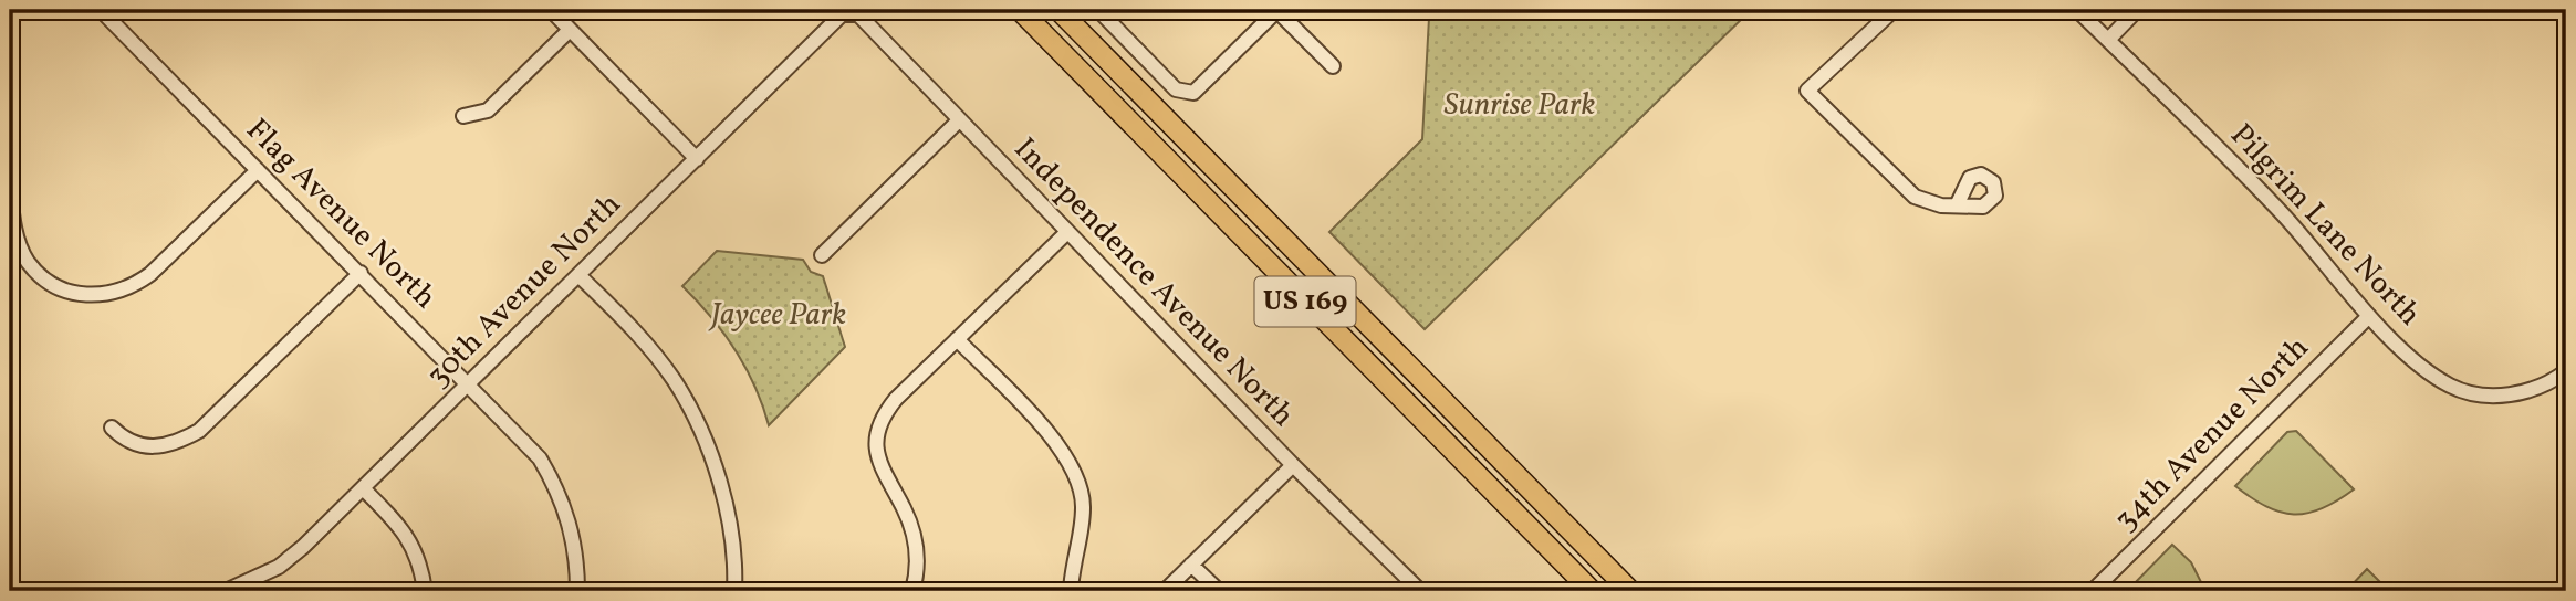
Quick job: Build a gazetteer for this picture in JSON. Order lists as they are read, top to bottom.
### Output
{
  "streets": {
    "highway": ["US 169"],
    "street": [
      "Flag Avenue North",
      "Pilgrim Lane North",
      "Independence Avenue North",
      "30th Avenue North",
      "34th Avenue North"
    ]
  },
  "crossings": [
    ["Flag Avenue North", "30th Avenue North"],
    ["Pilgrim Lane North", "34th Avenue North"],
    ["Independence Avenue North", "30th Avenue North"]
  ],
  "parks": ["Sunrise Park", "Jaycee Park"]
}
